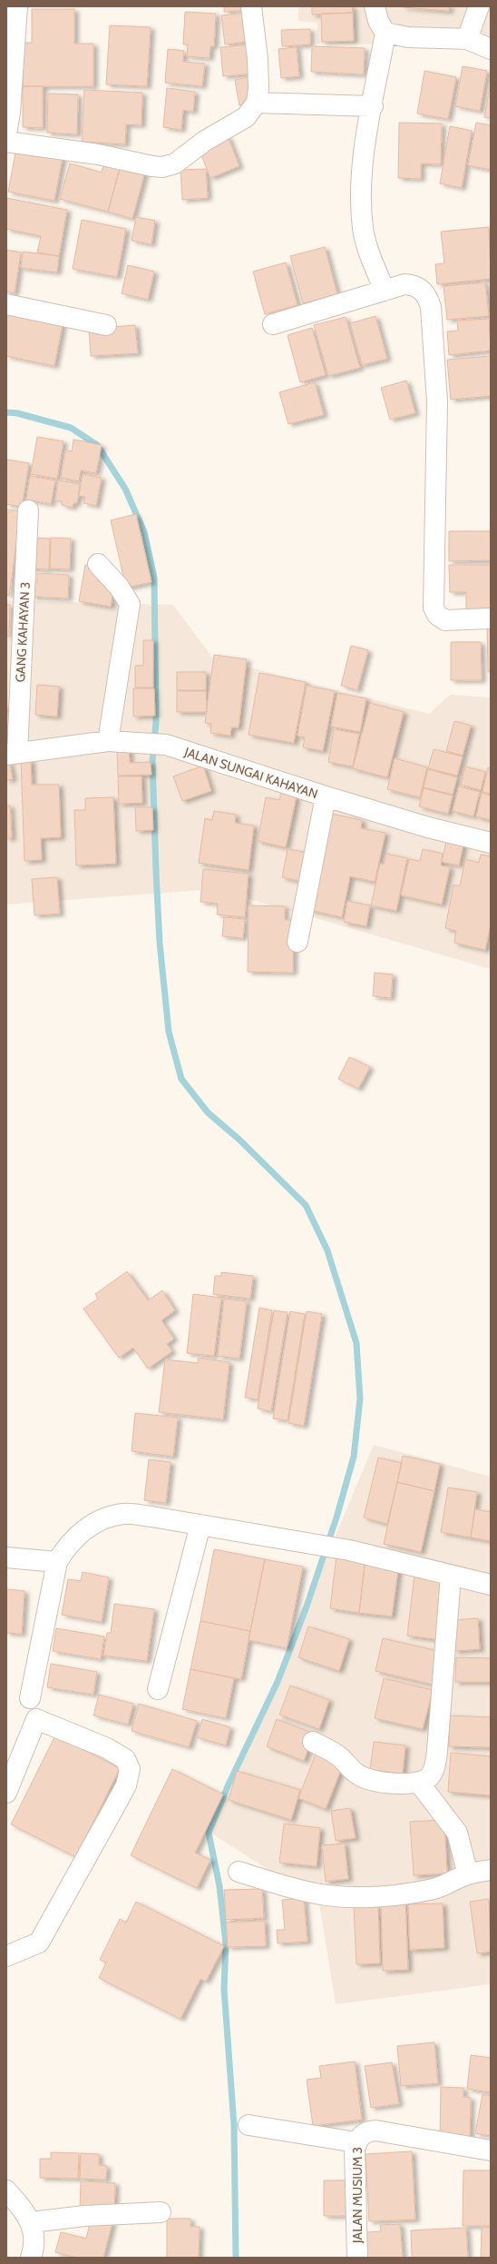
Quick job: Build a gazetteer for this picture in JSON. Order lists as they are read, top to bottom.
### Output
{
  "streets": {
    "street": ["GANG KAHAYAN 3", "JALAN SUNGAI KAHAYAN", "JALAN MUSIUM 3"]
  },
  "crossings": [
    ["GANG KAHAYAN 3", "JALAN SUNGAI KAHAYAN"]
  ]
}
